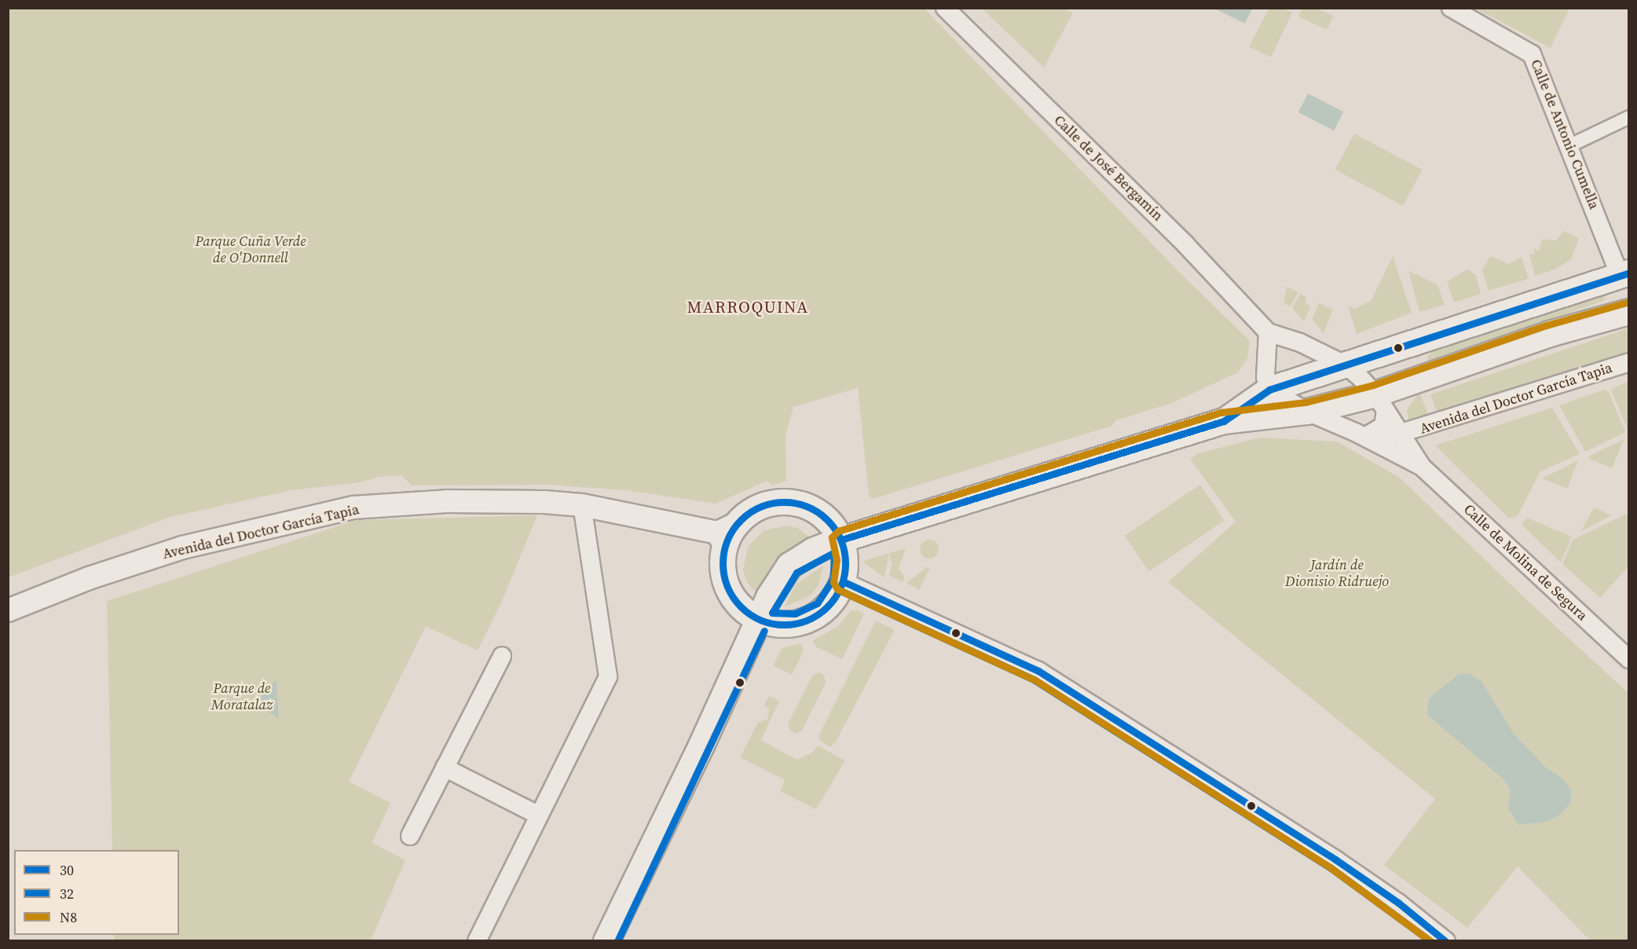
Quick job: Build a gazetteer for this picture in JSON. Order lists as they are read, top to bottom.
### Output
{
  "streets": {
    "street": [
      "Calle de Antonio Cumella",
      "Calle de José Bergamín",
      "Avenida del Doctor García Tapia",
      "Calle de Molina de Segura"
    ]
  },
  "crossings": [
    ["Avenida del Doctor García Tapia", "Calle de Molina de Segura"]
  ],
  "districts": ["MARROQUINA"],
  "parks": ["Parque Cuña Verde de O'Donnell", "Jardín de Dionisio Ridruejo", "Parque de Moratalaz"],
  "lines": ["transit line 30", "transit line N8", "transit line 32"],
  "legend": ["30", "32", "N8"]
}
